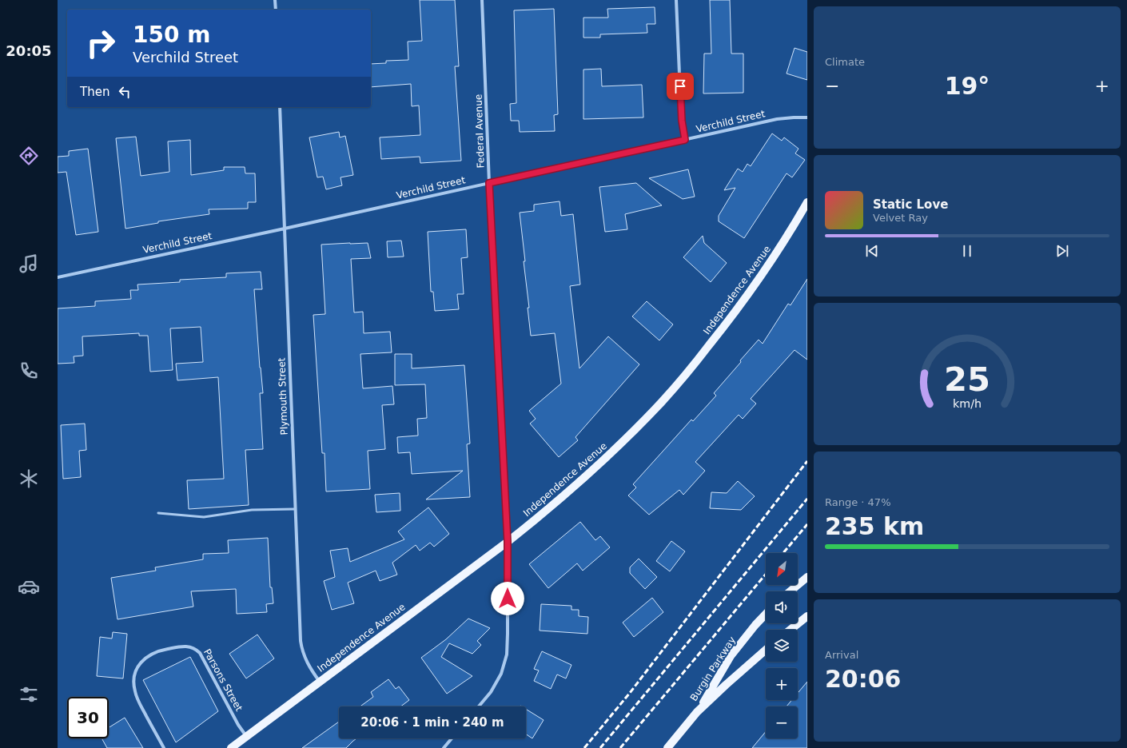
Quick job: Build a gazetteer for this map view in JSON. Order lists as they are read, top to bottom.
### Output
{
  "streets": {
    "main road": ["Independence Avenue", "Burgin Parkway"],
    "street": [
      "Verchild Street",
      "Federal Avenue",
      "Plymouth Street",
      "Parsons Street"
    ]
  },
  "crossings": [
    ["Verchild Street", "Federal Avenue"],
    ["Verchild Street", "Plymouth Street"],
    ["Federal Avenue", "Independence Avenue"],
    ["Independence Avenue", "Plymouth Street"],
    ["Independence Avenue", "Parsons Street"]
  ],
  "north": "bottom left",
  "page": {
    "tabs": "20:05",
    "tile": [
      "Climate",
      ["Range · 47%", "235 km"],
      ["Arrival", "20:06"]
    ],
    "turn": ["150 m", "Verchild Street"],
    "heat": ["−", "19°", "+"],
    "then": "Then",
    "song": ["Static Love", "Velvet Ray"],
    "map_buttons": ["+", "−"],
    "limit": "30",
    "trip": "20:06 · 1 min · 240 m",
    "gauge": ["25", "km/h"]
  }
}
